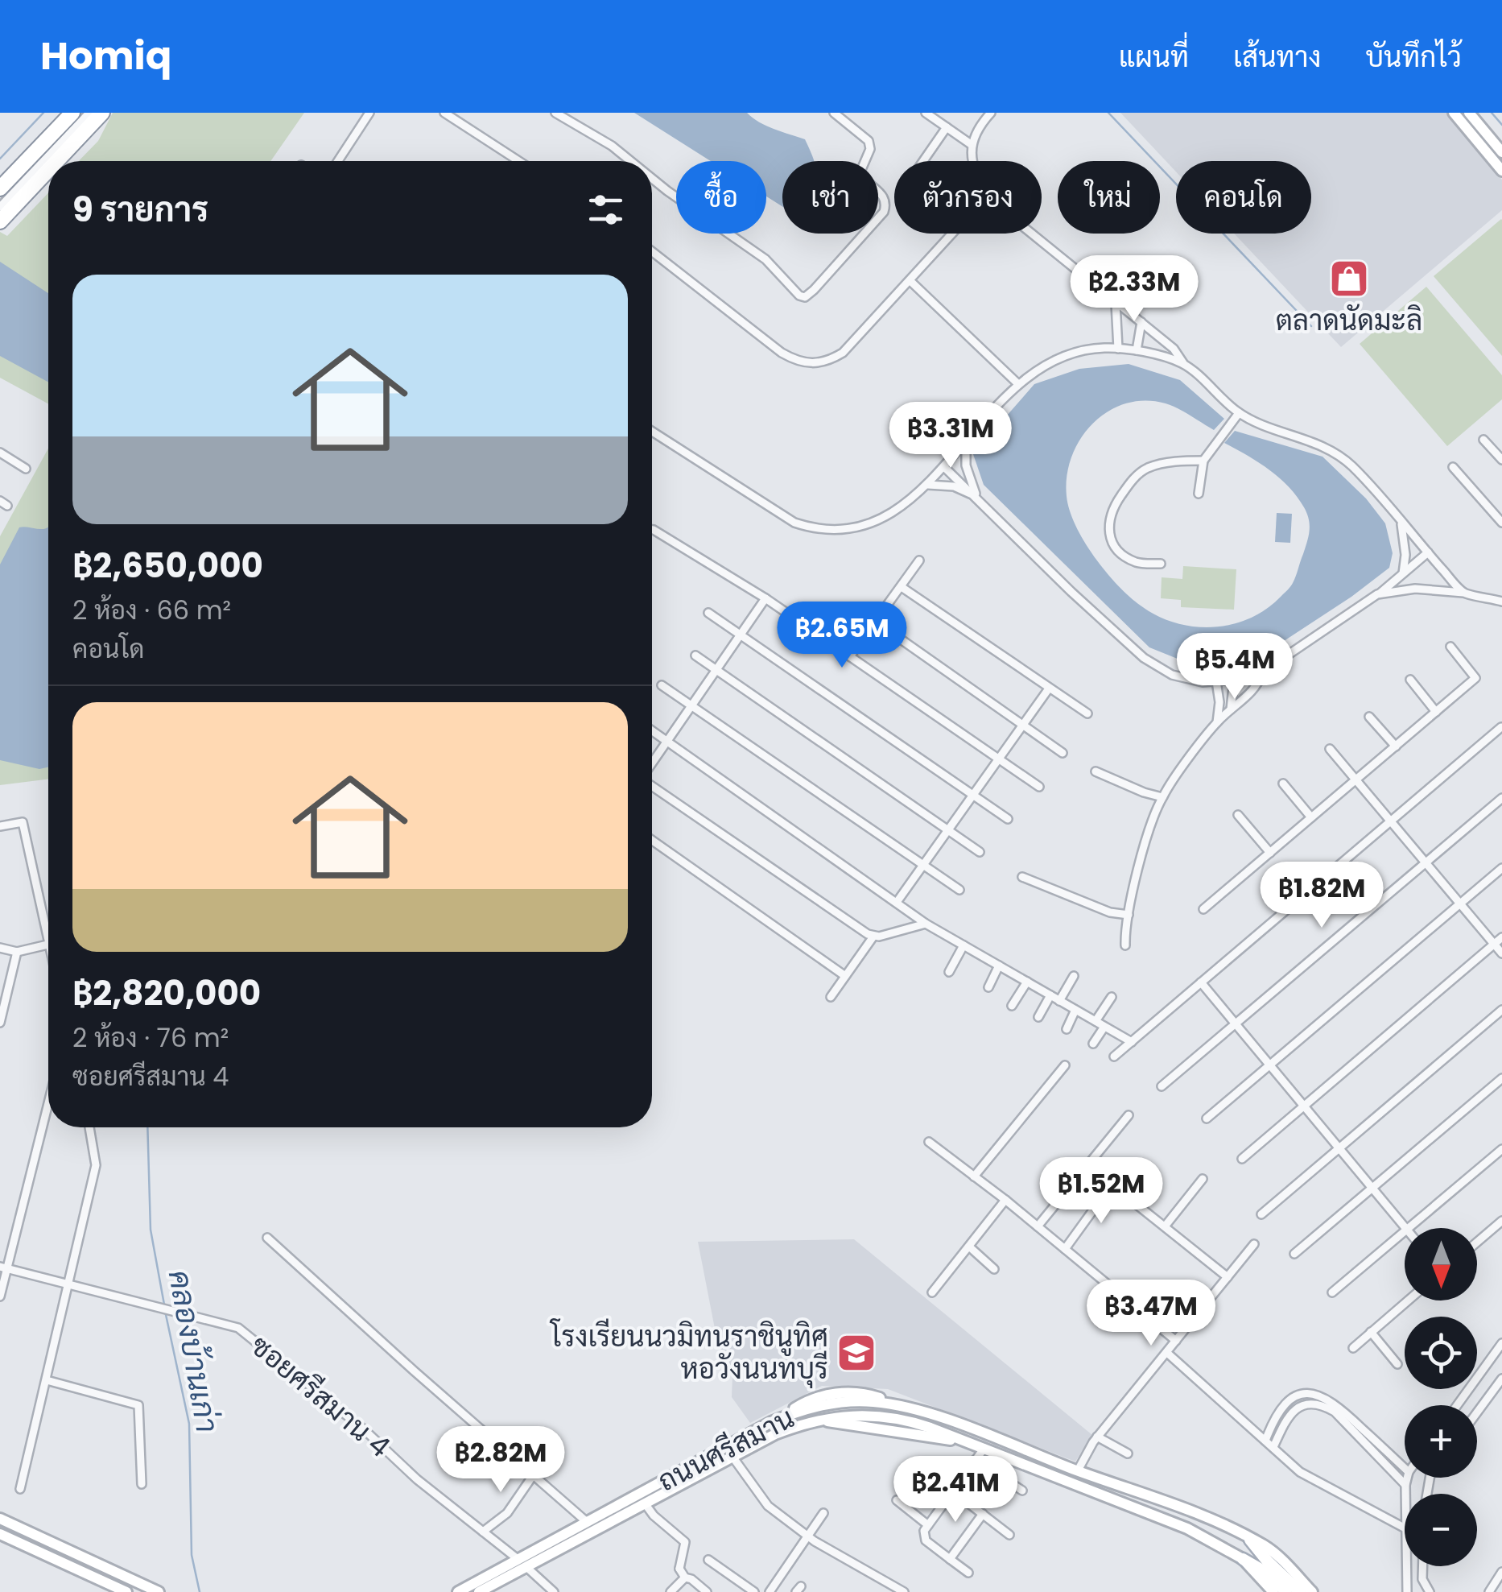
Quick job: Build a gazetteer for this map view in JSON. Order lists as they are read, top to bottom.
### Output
{
  "streets": {
    "main road": ["ถนนศรีสมาน"],
    "street": ["ซอยศรีสมาน 4"]
  },
  "crossings": [
    ["ซอยศรีสมาน 4", "ถนนศรีสมาน"]
  ],
  "water": ["คลองบ้านเก่า"],
  "places": {
    "shop": ["ตลาดนัดมะลิ"],
    "school or university": ["โรงเรียนนวมิทนราชินูทิศ หอวังนนทบุรี"]
  },
  "north": "bottom",
  "page": {
    "header": "Homiq",
    "nav": ["แผนที่", "เส้นทาง", "บันทึกไว้"],
    "chip": [
      "ซื้อ",
      "เช่า",
      "ตัวกรอง",
      "ใหม่",
      "คอนโด"
    ],
    "heading": "9 รายการ",
    "price": [
      "฿2.33M",
      "฿3.31M",
      "฿2.65M",
      "฿5.4M",
      "฿1.82M",
      "฿1.52M",
      "฿3.47M",
      "฿2.82M",
      "฿2.41M"
    ],
    "list": [
      {
        "name": "฿2,650,000",
        "note": "2 ห้อง · 66 m² · คอนโด"
      },
      {
        "name": "฿2,820,000",
        "note": "2 ห้อง · 76 m² · ซอยศรีสมาน 4"
      }
    ],
    "map_buttons": ["+", "−"]
  }
}
